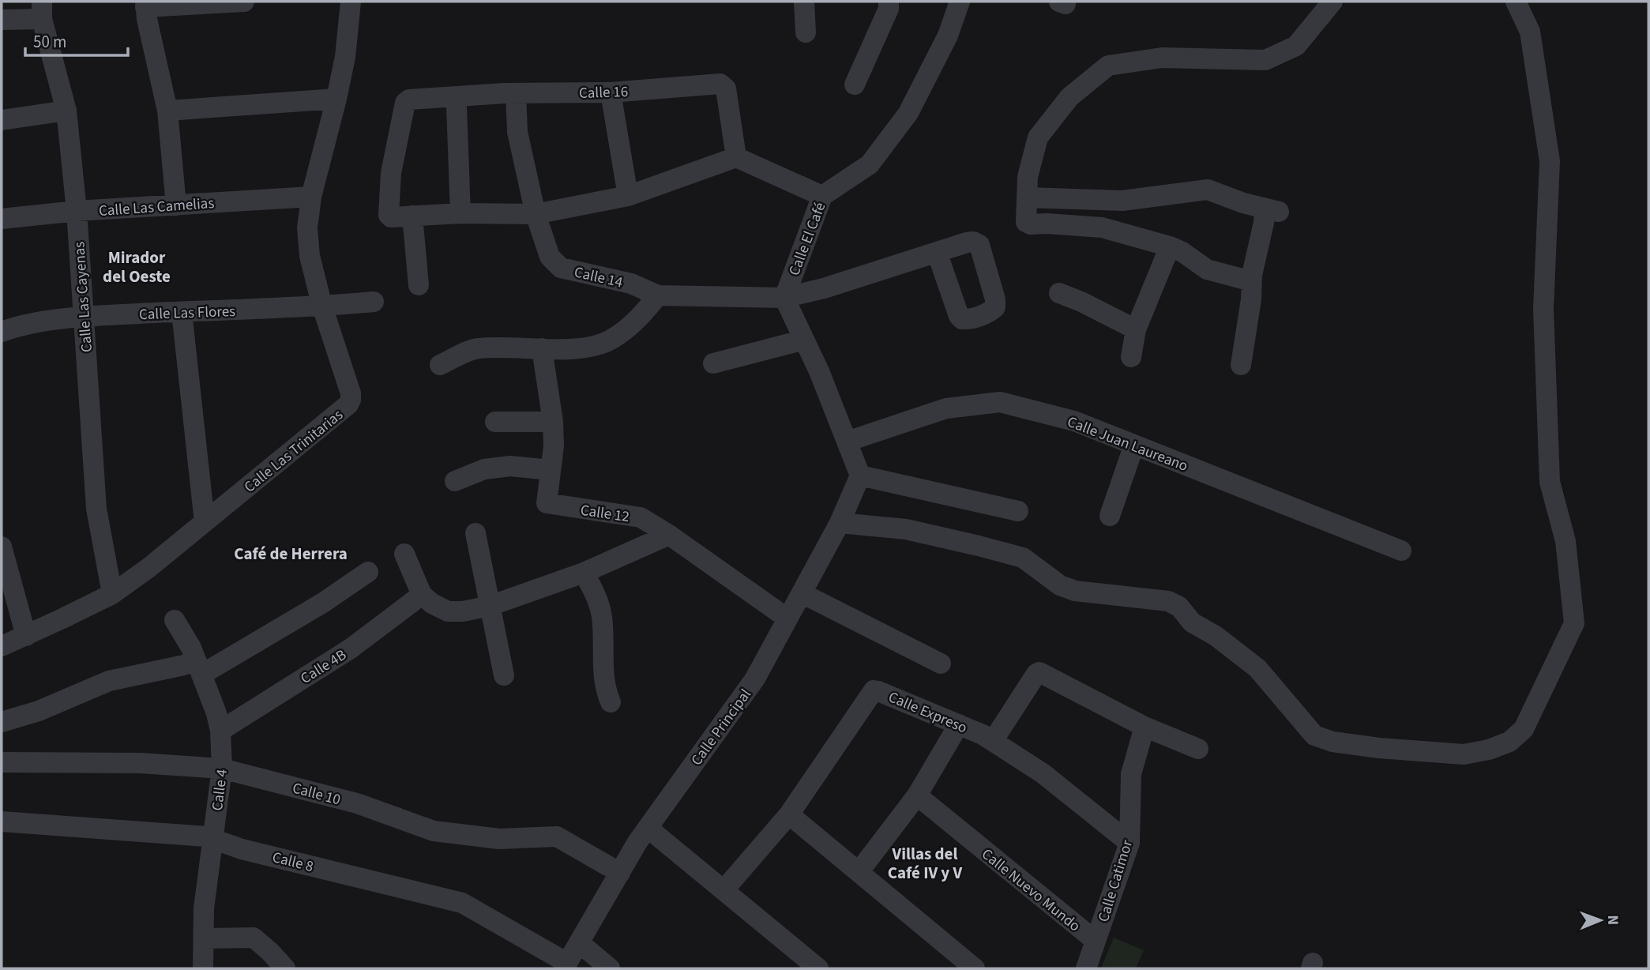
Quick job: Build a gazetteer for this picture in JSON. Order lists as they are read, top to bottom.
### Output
{
  "streets": {
    "street": [
      "Calle 16",
      "Calle Las Camelias",
      "Calle El Café",
      "Calle 14",
      "Calle Las Cayenas",
      "Calle Las Flores",
      "Calle Juan Laureano",
      "Calle Las Trinitarias",
      "Calle 12",
      "Calle 4B",
      "Calle Expreso",
      "Calle Principal",
      "Calle 4",
      "Calle 10",
      "Calle 8",
      "Calle Catimor",
      "Calle Nuevo Mundo"
    ]
  },
  "crossings": [
    ["Calle 16", "Calle 14"],
    ["Calle Las Camelias", "Calle Las Cayenas"],
    ["Calle Las Camelias", "Calle Las Trinitarias"],
    ["Calle El Café", "Calle 14"],
    ["Calle Las Cayenas", "Calle Las Flores"],
    ["Calle Las Cayenas", "Calle Las Trinitarias"],
    ["Calle Las Flores", "Calle Las Trinitarias"],
    ["Calle 12", "Calle Principal"],
    ["Calle 4B", "Calle 4"],
    ["Calle Expreso", "Calle Catimor"],
    ["Calle Principal", "Calle 10"],
    ["Calle Principal", "Calle 8"],
    ["Calle 4", "Calle 10"],
    ["Calle 4", "Calle 8"],
    ["Calle Catimor", "Calle Nuevo Mundo"]
  ],
  "districts": ["Mirador del Oeste", "Café de Herrera", "Villas del Café IV y V"],
  "scale_bar": "50 m",
  "north": "right"
}
